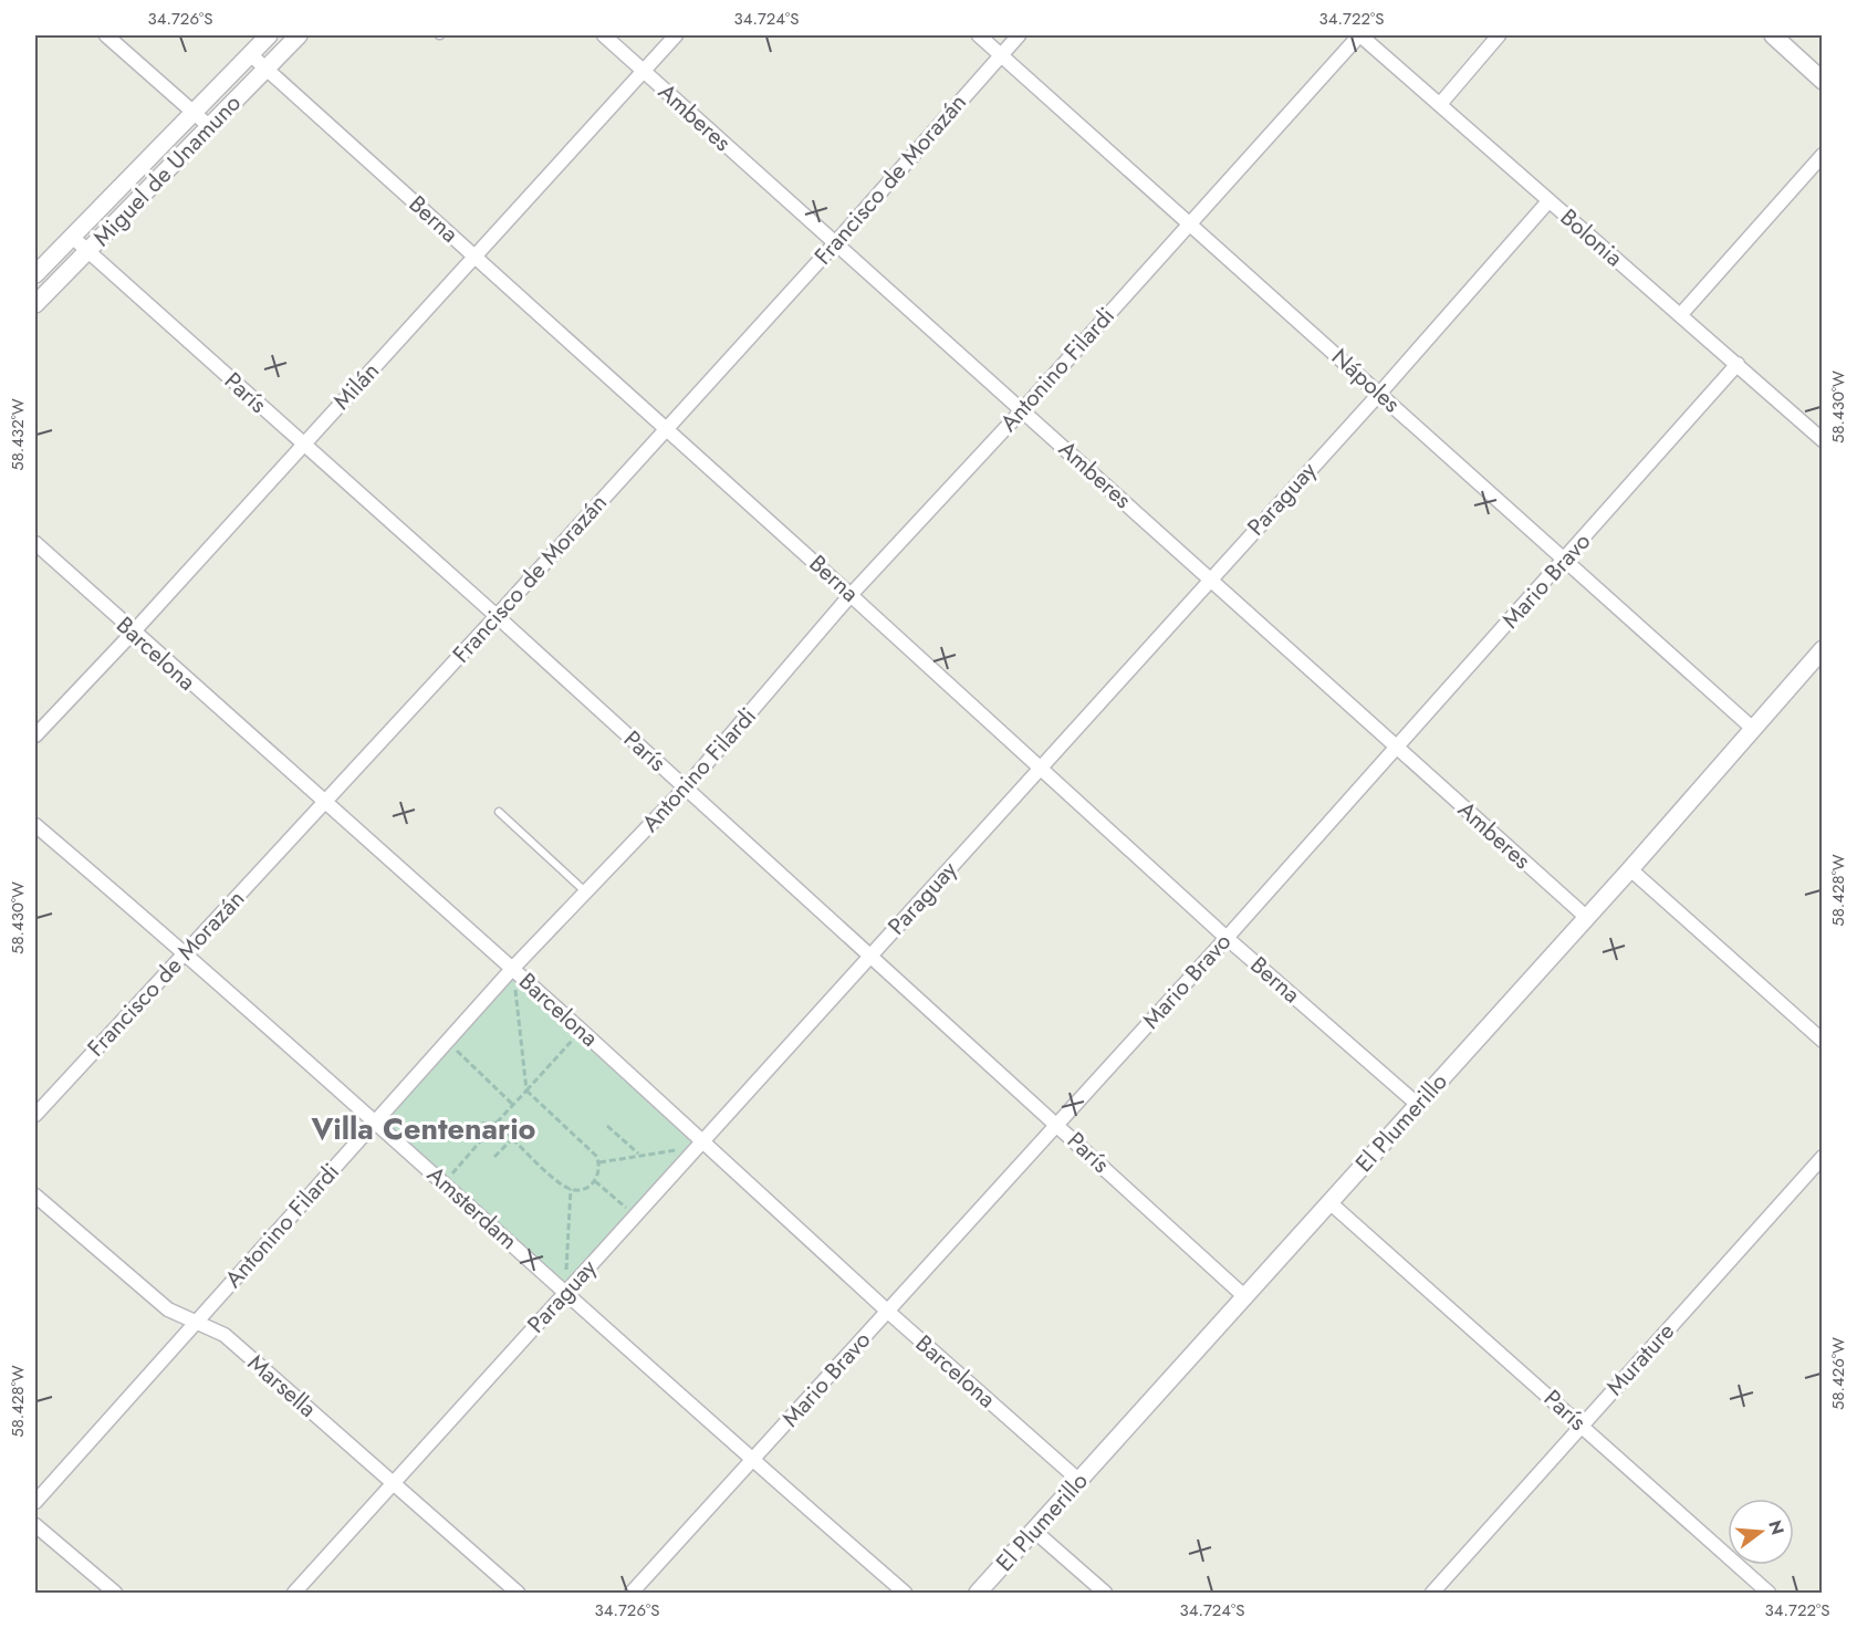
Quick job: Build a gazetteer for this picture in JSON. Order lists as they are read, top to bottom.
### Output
{
  "streets": {
    "street": [
      "Amberes",
      "Miguel de Unamuno",
      "Francisco de Morazán",
      "Berna",
      "Bolonia",
      "Antonino Filardi",
      "Nápoles",
      "Milán",
      "París",
      "Paraguay",
      "Mario Bravo",
      "Barcelona",
      "El Plumerillo",
      "Amsterdam",
      "Murature",
      "Marsella"
    ]
  },
  "crossings": [
    ["Amberes", "Francisco de Morazán"],
    ["Amberes", "Antonino Filardi"],
    ["Amberes", "Milán"],
    ["Amberes", "Paraguay"],
    ["Amberes", "Mario Bravo"],
    ["Amberes", "El Plumerillo"],
    ["Miguel de Unamuno", "Berna"],
    ["Miguel de Unamuno", "París"],
    ["Francisco de Morazán", "Berna"],
    ["Francisco de Morazán", "Nápoles"],
    ["Francisco de Morazán", "París"],
    ["Francisco de Morazán", "Barcelona"],
    ["Francisco de Morazán", "Amsterdam"],
    ["Berna", "Antonino Filardi"],
    ["Berna", "Milán"],
    ["Berna", "Paraguay"],
    ["Berna", "Mario Bravo"],
    ["Berna", "El Plumerillo"],
    ["Bolonia", "Antonino Filardi"],
    ["Bolonia", "Paraguay"],
    ["Bolonia", "Mario Bravo"],
    ["Antonino Filardi", "Nápoles"],
    ["Antonino Filardi", "París"],
    ["Antonino Filardi", "Barcelona"],
    ["Antonino Filardi", "Amsterdam"],
    ["Antonino Filardi", "Marsella"],
    ["Nápoles", "Paraguay"],
    ["Nápoles", "Mario Bravo"],
    ["Nápoles", "El Plumerillo"],
    ["Milán", "París"],
    ["Milán", "Barcelona"],
    ["París", "Paraguay"],
    ["París", "Mario Bravo"],
    ["París", "El Plumerillo"],
    ["París", "Murature"],
    ["Paraguay", "Barcelona"],
    ["Paraguay", "Amsterdam"],
    ["Paraguay", "Marsella"],
    ["Mario Bravo", "Barcelona"],
    ["Mario Bravo", "Amsterdam"],
    ["Barcelona", "El Plumerillo"]
  ],
  "districts": ["Villa Centenario"],
  "north": "right",
  "coordinates": [
    "34.726°S",
    "34.724°S",
    "34.722°S",
    "58.430°W",
    "58.432°W",
    "58.428°W",
    "58.426°W"
  ]
}
